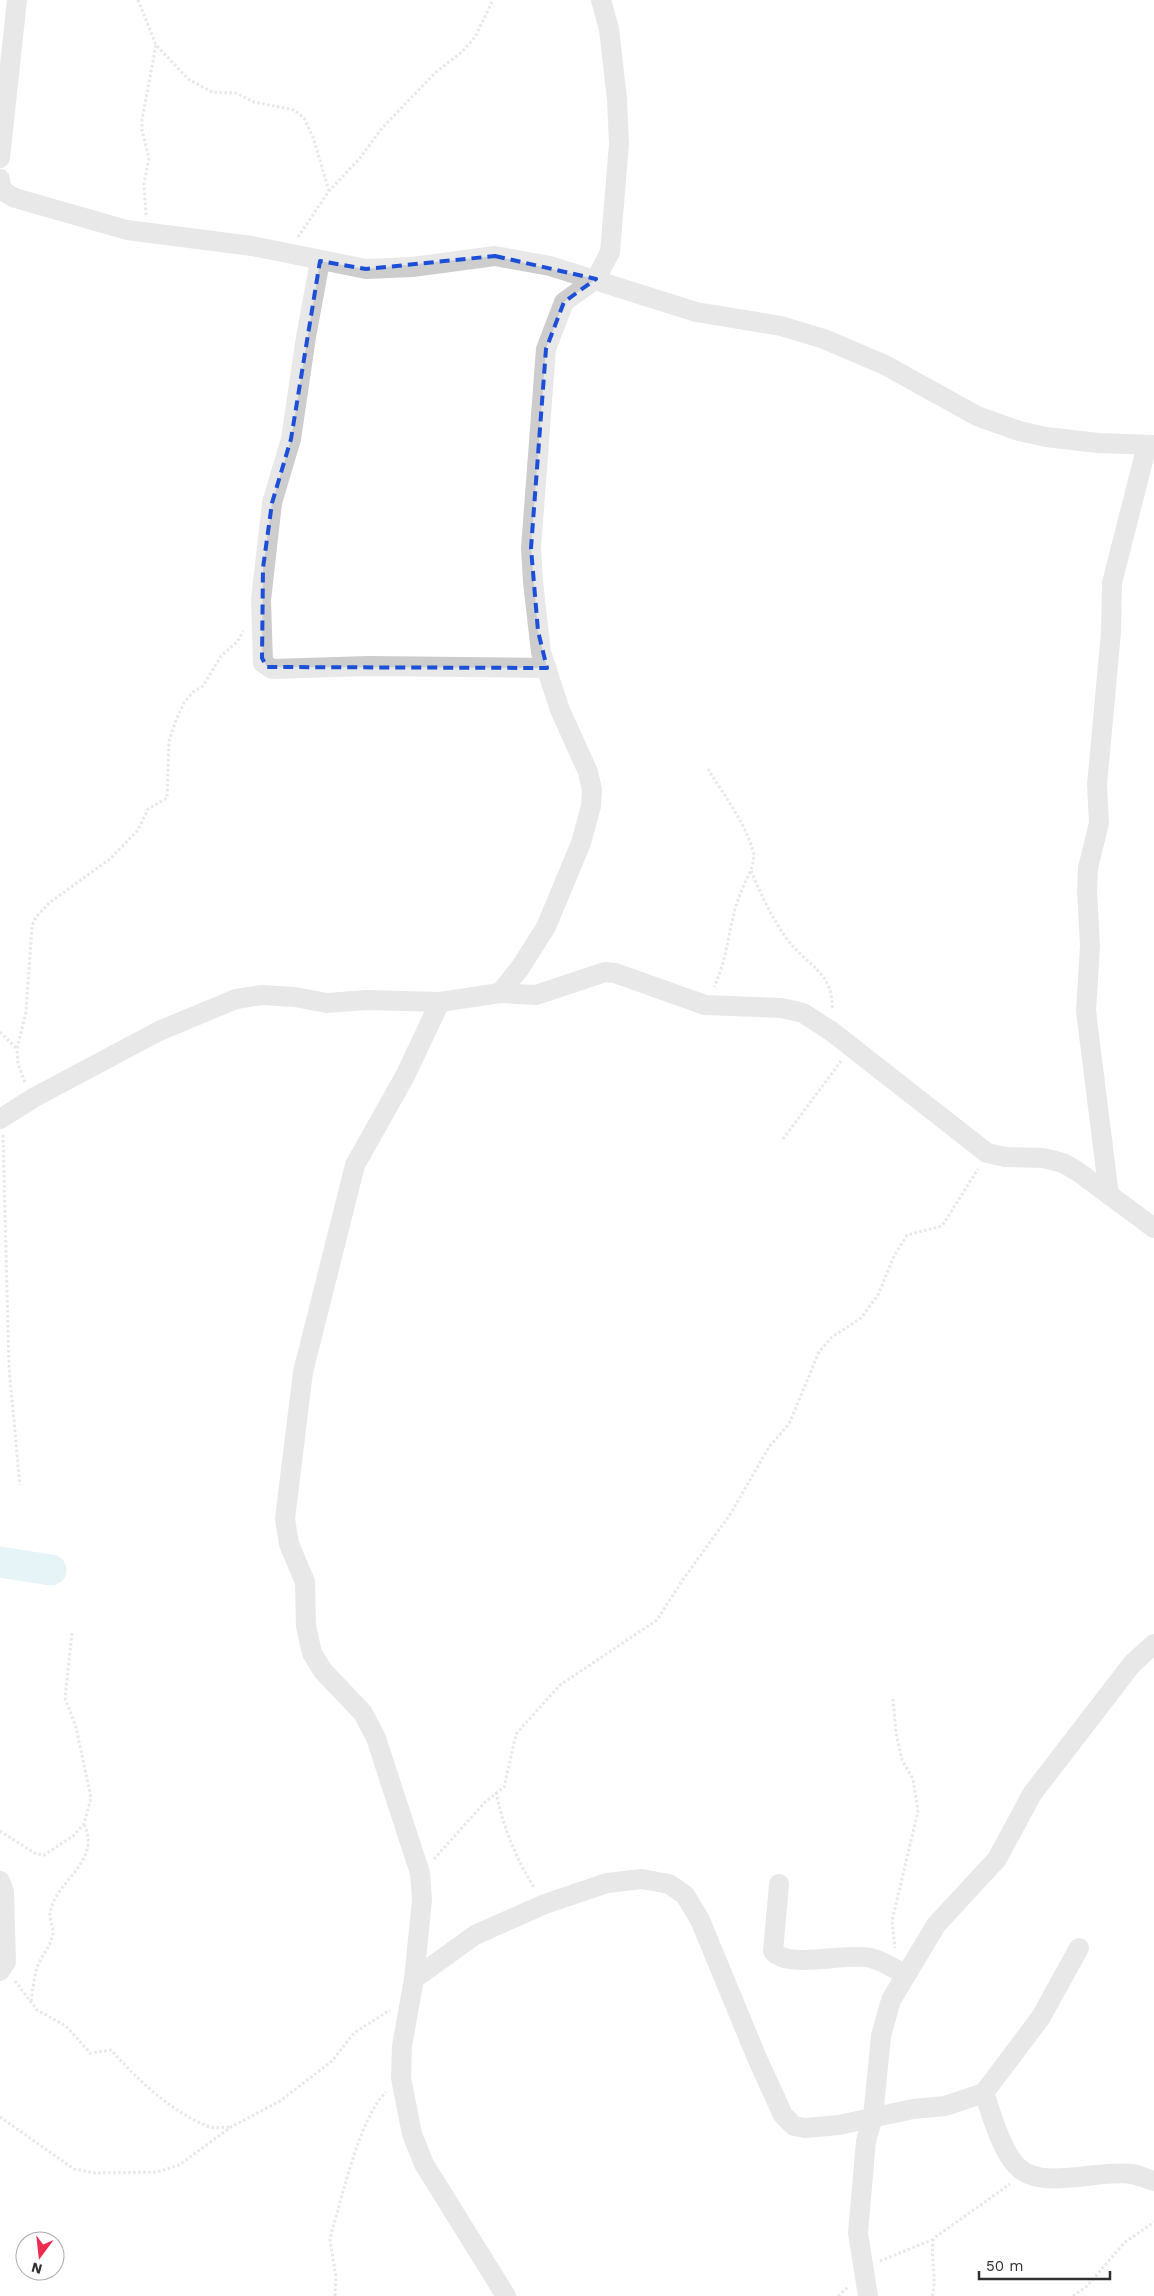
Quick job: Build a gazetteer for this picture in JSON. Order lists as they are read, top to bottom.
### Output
{
  "scale_bar": "50 m",
  "north": "bottom"
}
